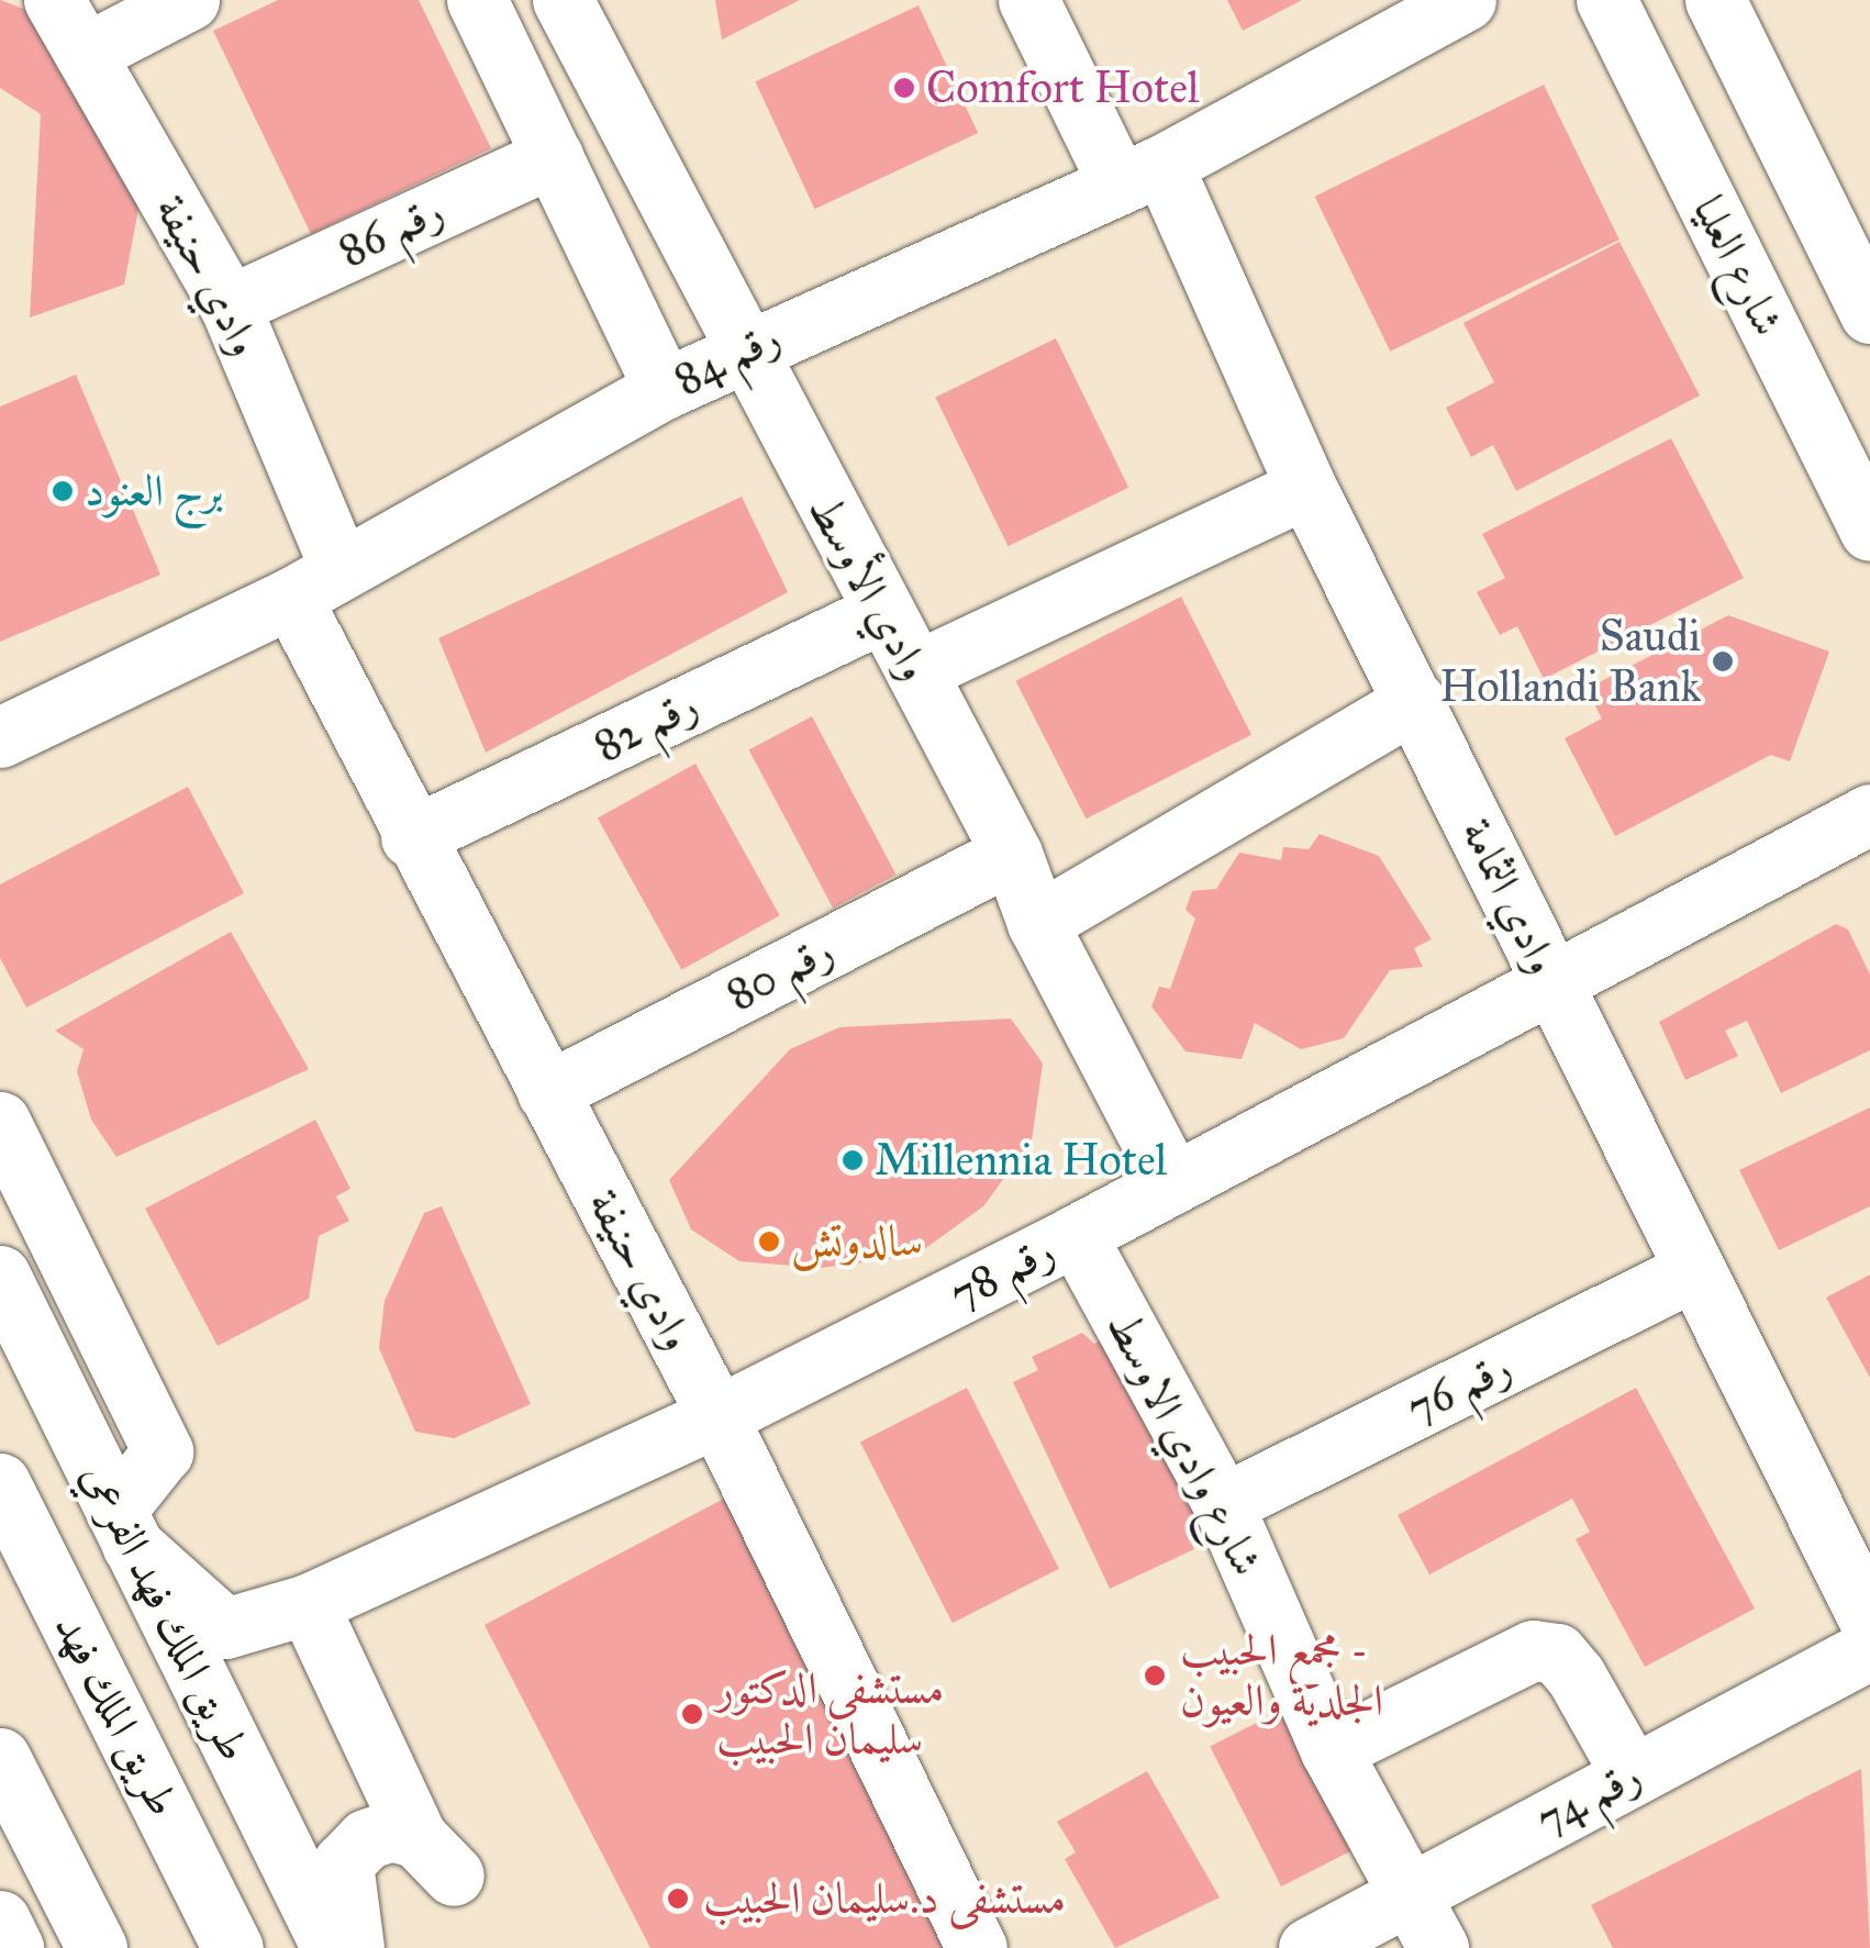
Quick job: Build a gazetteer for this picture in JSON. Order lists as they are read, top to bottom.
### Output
{
  "streets": {
    "main road": [
      "رقم 86",
      "شارع العليا",
      "وادي حنيفة",
      "رقم 84",
      "وادي الأوسط",
      "رقم 82",
      "وادي الثمامة",
      "رقم 80",
      "رقم 78",
      "رقم 76",
      "شارع وادي الاوسط",
      "طريق الملك فهد الفرعي",
      "طريق الملك فهد",
      "رقم 74"
    ]
  },
  "crossings": [
    ["رقم 86", "وادي حنيفة"],
    ["وادي حنيفة", "رقم 84"],
    ["وادي حنيفة", "رقم 82"],
    ["وادي حنيفة", "رقم 80"],
    ["وادي حنيفة", "رقم 78"],
    ["رقم 84", "وادي الأوسط"],
    ["رقم 84", "وادي الثمامة"],
    ["وادي الأوسط", "رقم 82"],
    ["وادي الأوسط", "رقم 80"],
    ["وادي الأوسط", "رقم 78"],
    ["وادي الثمامة", "رقم 78"],
    ["وادي الثمامة", "رقم 76"],
    ["رقم 78", "شارع وادي الاوسط"],
    ["رقم 78", "طريق الملك فهد الفرعي"],
    ["رقم 76", "شارع وادي الاوسط"],
    ["شارع وادي الاوسط", "رقم 74"]
  ],
  "places": [
    "Comfort Hotel",
    "برج العنود",
    "Saudi Hollandi Bank",
    "Millennia Hotel",
    "سالدوتش",
    "مجمع الحبيب - الجلدية والعيون",
    "مستشفى الدكتور سليمان الحبيب",
    "مستشفى د.سليمان الحبيب"
  ]
}
